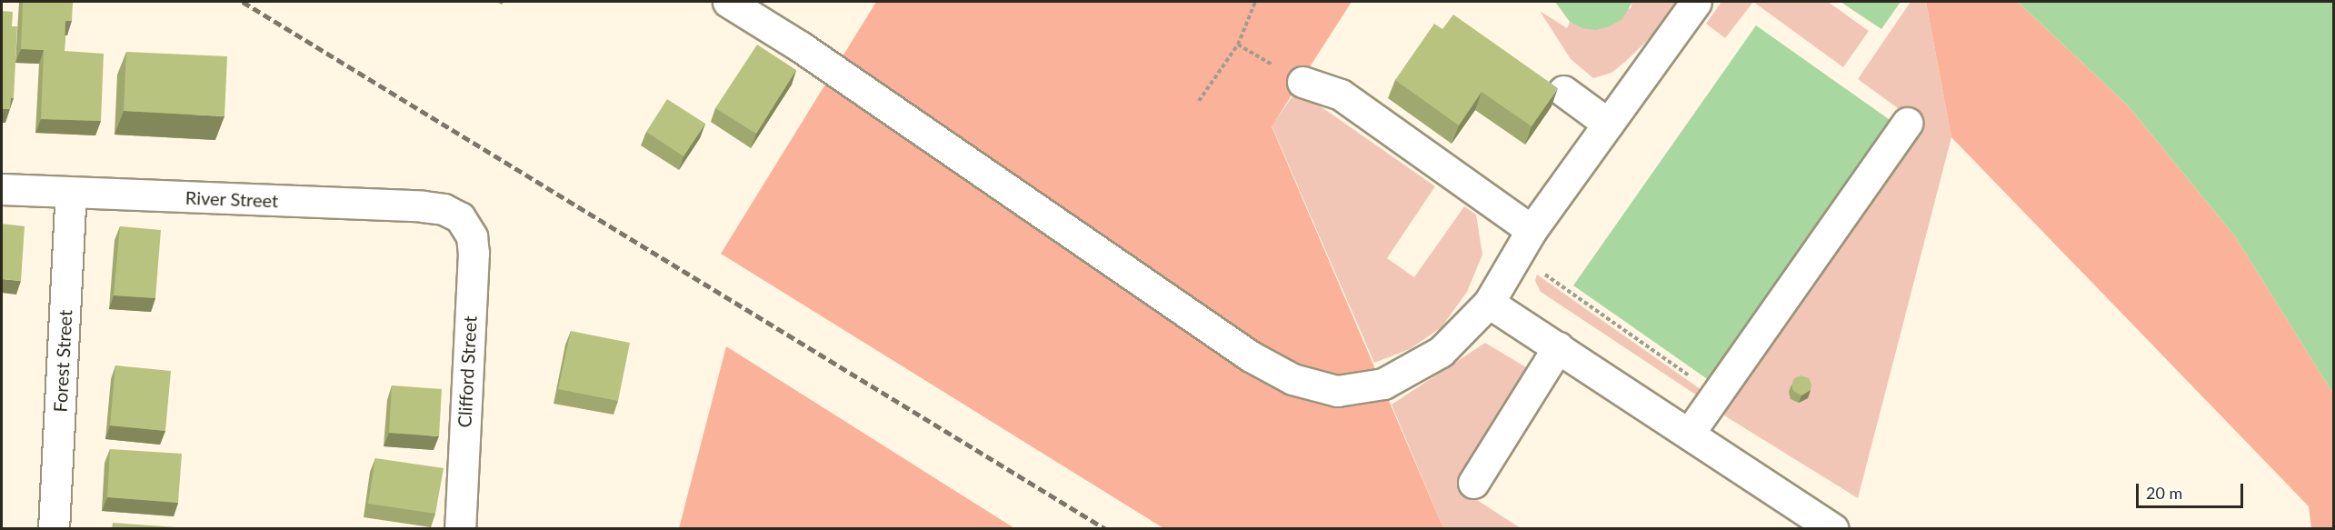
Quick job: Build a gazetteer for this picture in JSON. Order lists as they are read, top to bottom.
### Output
{
  "streets": {
    "street": ["River Street", "Forest Street", "Clifford Street"]
  },
  "crossings": [
    ["River Street", "Forest Street"],
    ["River Street", "Clifford Street"]
  ],
  "scale_bar": "20 m"
}
